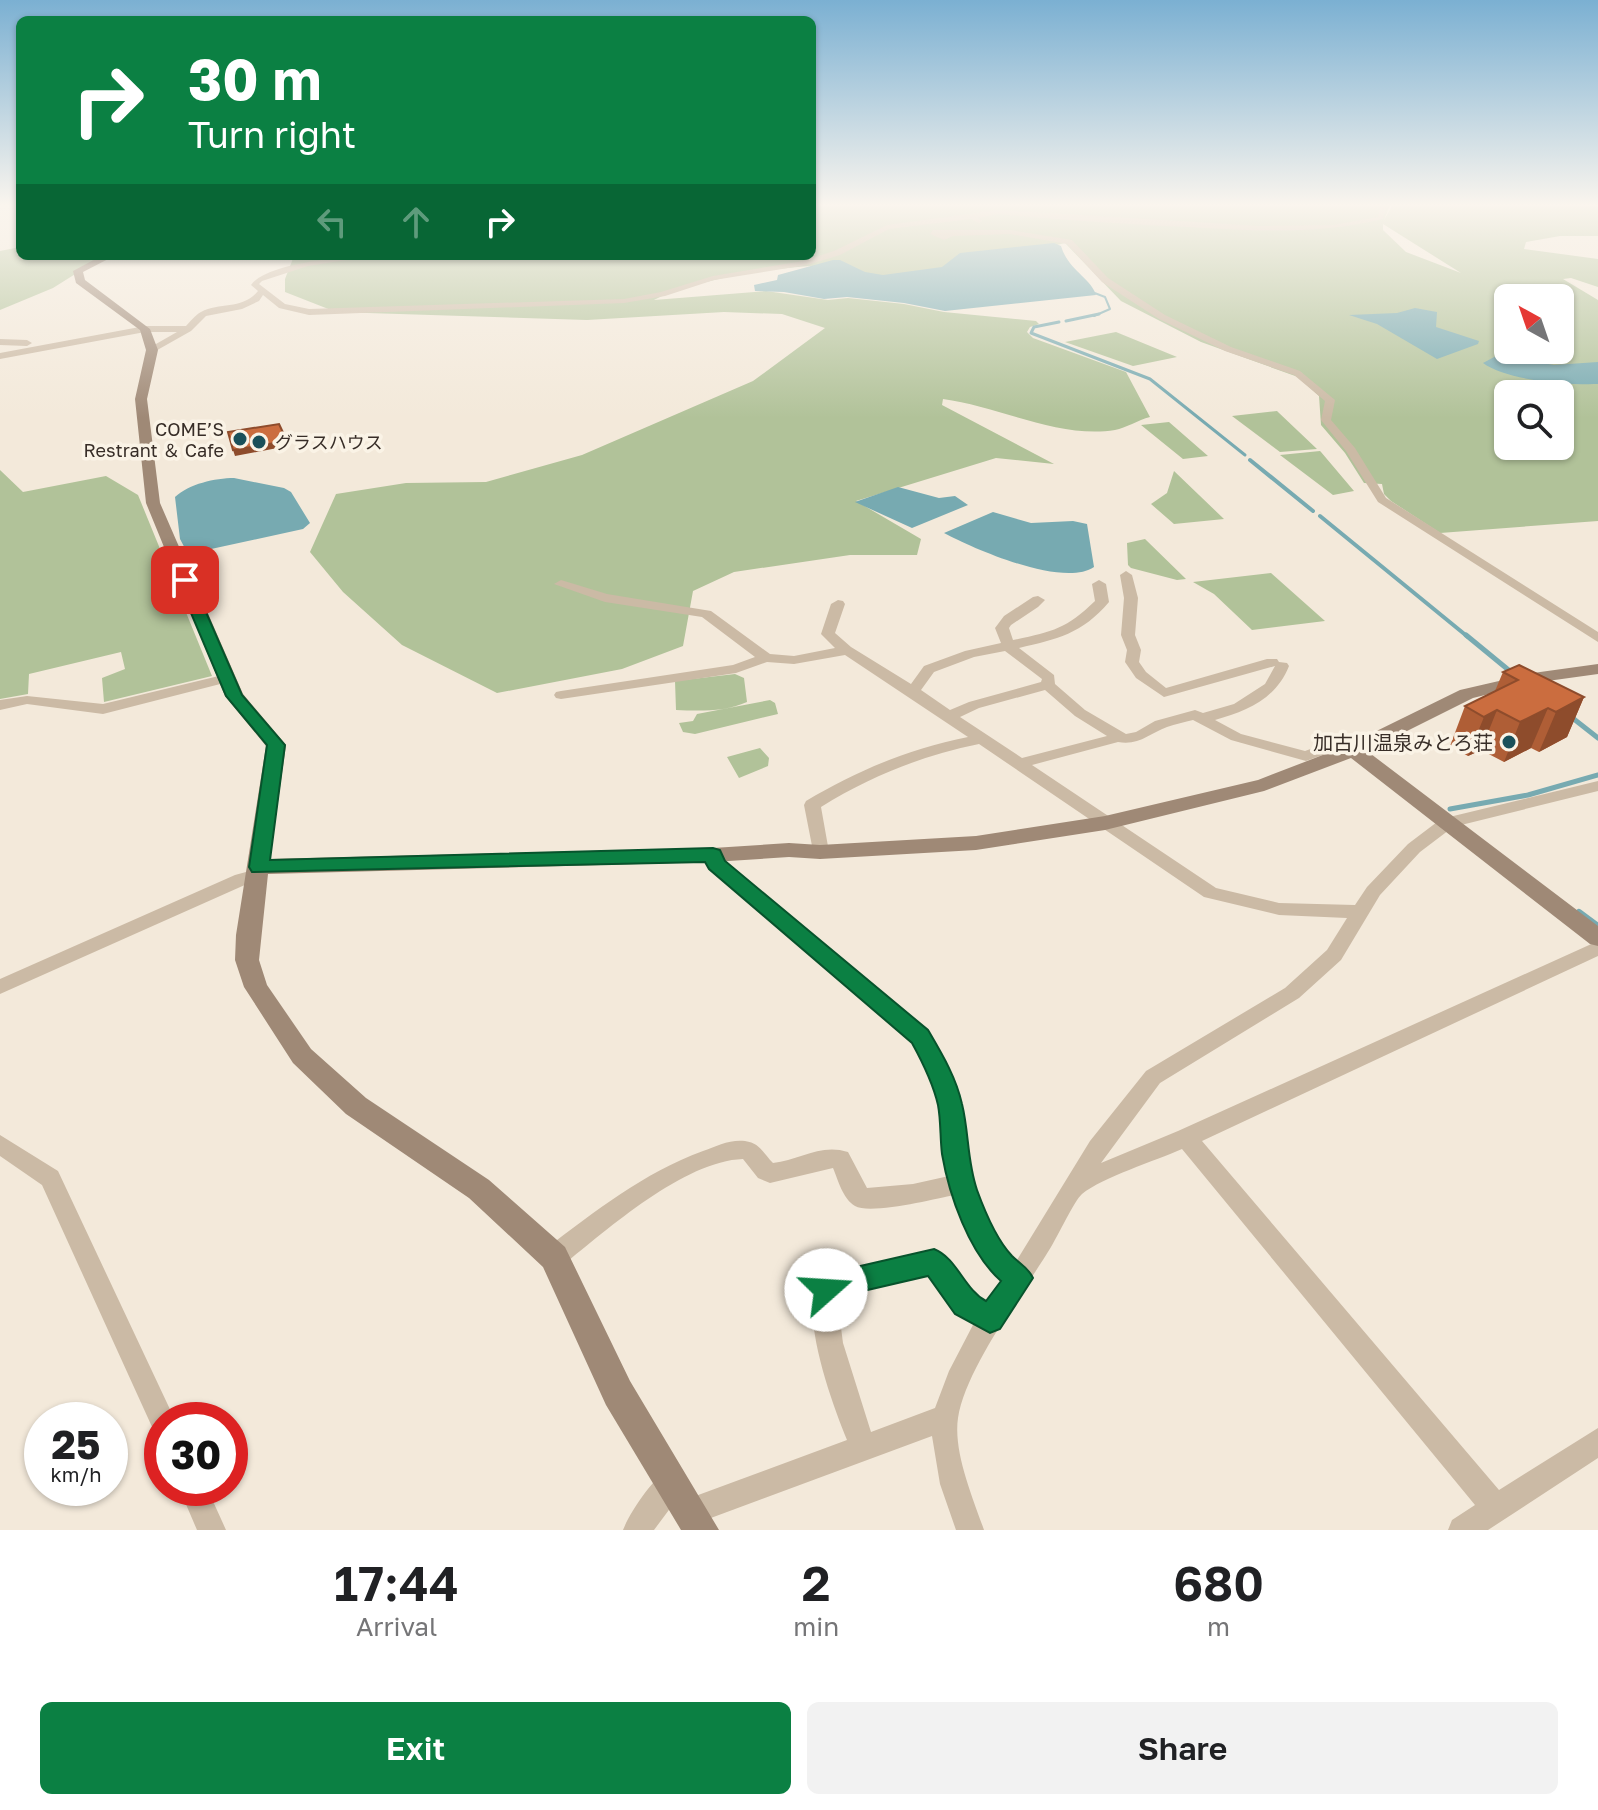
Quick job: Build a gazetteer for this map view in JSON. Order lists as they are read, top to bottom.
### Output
{
  "places": ["COME’S Restrant ＆ Cafe", "グラスハウス", "加古川温泉みとろ荘"],
  "north": "top left",
  "page": {
    "turn": ["30 m", "Turn right"],
    "speed": "25 km/h",
    "limit": "30",
    "eta": [
      "17:44",
      "Arrival",
      "2",
      "min",
      "680",
      "m"
    ],
    "buttons": ["Exit", "Share"]
  }
}
